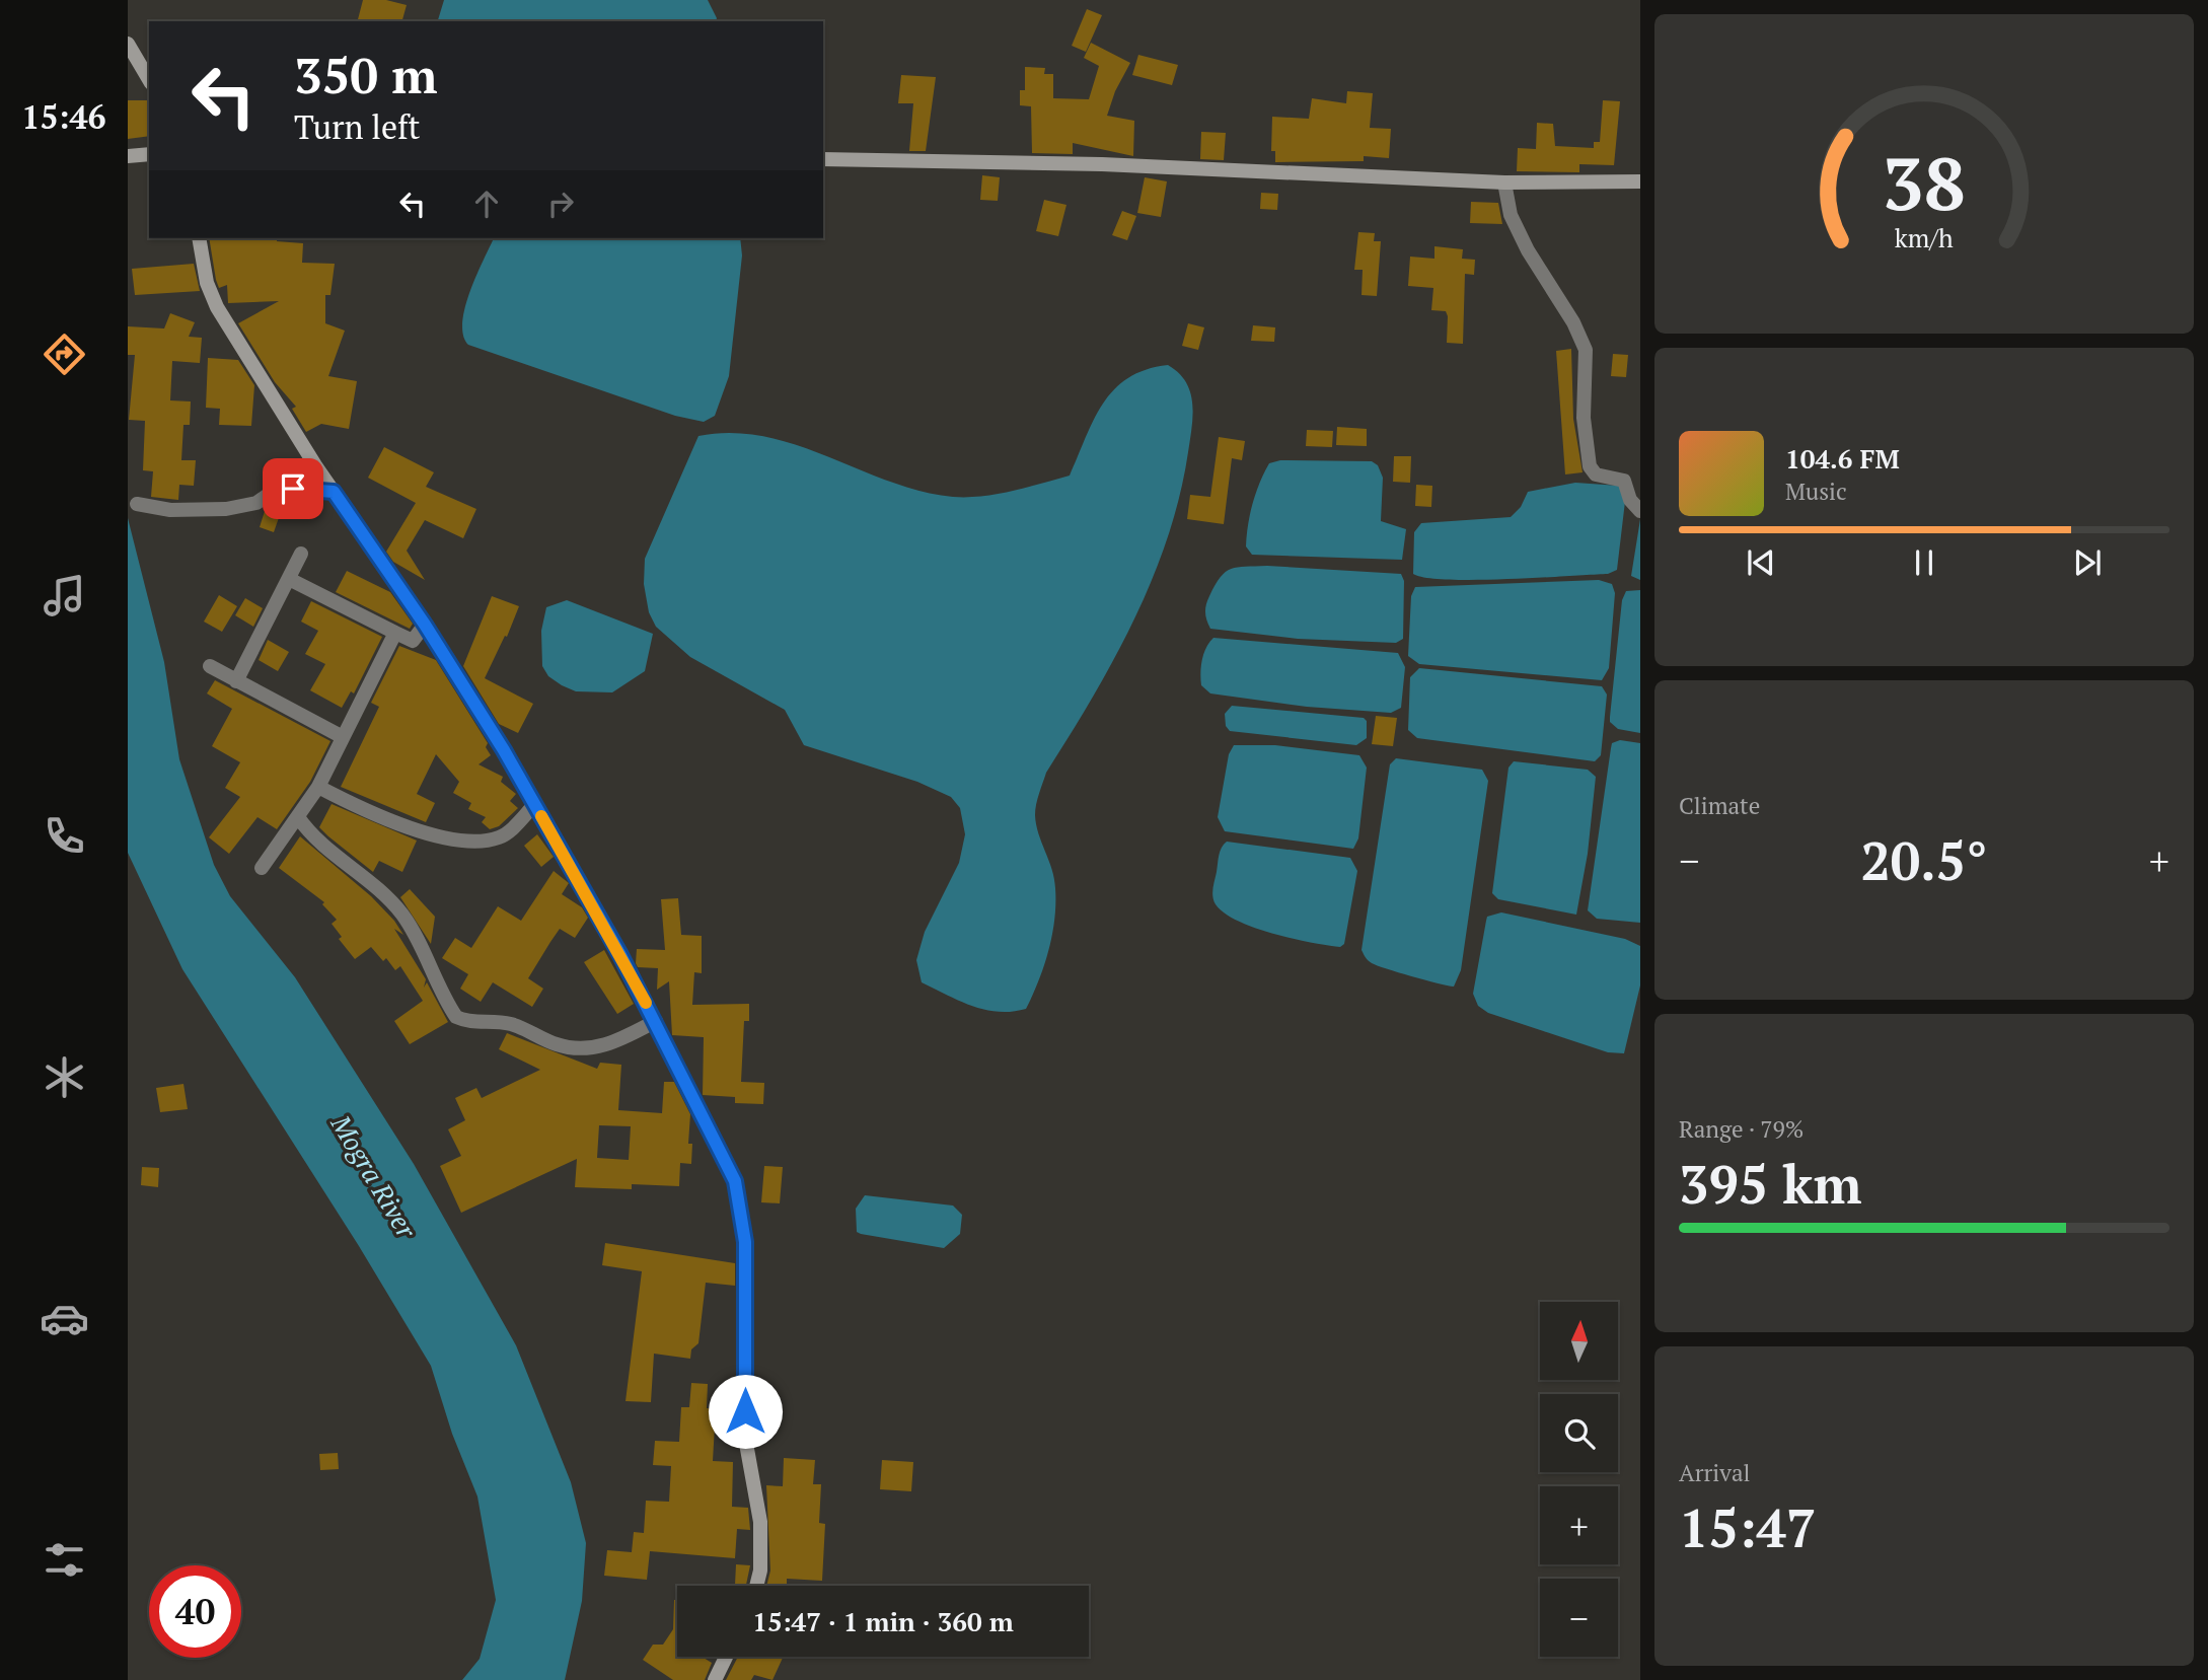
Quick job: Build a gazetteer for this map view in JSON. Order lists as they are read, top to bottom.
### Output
{
  "water": ["Mogra River"],
  "north": "top",
  "page": {
    "tabs": "15:46",
    "turn": ["350 m", "Turn left"],
    "song": ["104.6 FM", "Music"],
    "tile": [
      "Climate",
      ["Range · 79%", "395 km"],
      ["Arrival", "15:47"]
    ],
    "heat": ["−", "20.5°", "+"],
    "map_buttons": ["+", "−"],
    "limit": "40",
    "trip": "15:47 · 1 min · 360 m",
    "gauge": ["38", "km/h"]
  }
}
